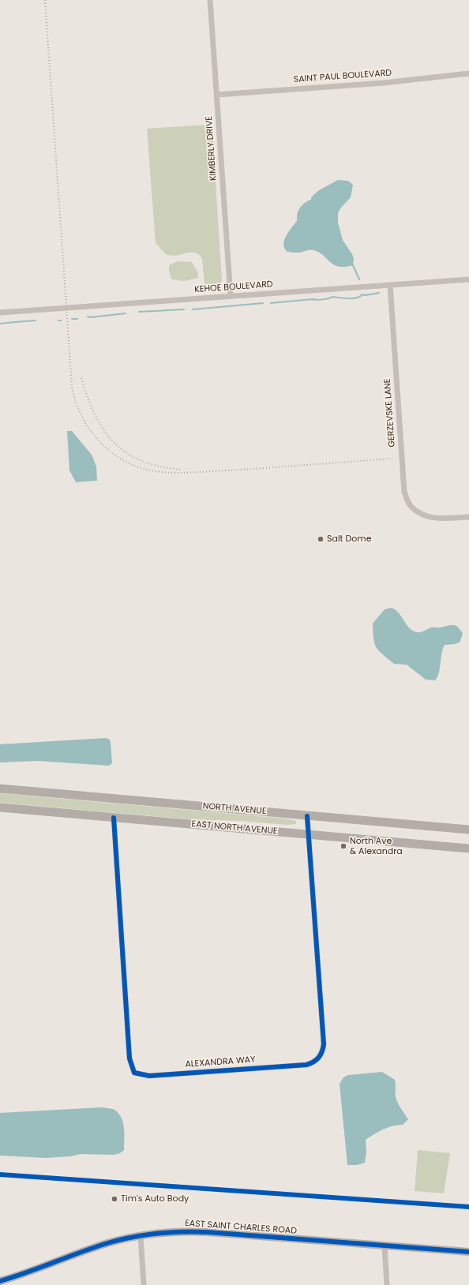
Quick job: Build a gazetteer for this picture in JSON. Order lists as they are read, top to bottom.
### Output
{
  "streets": {
    "main road": ["NORTH AVENUE", "EAST NORTH AVENUE"],
    "street": [
      "SAINT PAUL BOULEVARD",
      "KIMBERLY DRIVE",
      "KEHOE BOULEVARD",
      "GERZEVSKE LANE",
      "ALEXANDRA WAY",
      "EAST SAINT CHARLES ROAD"
    ]
  },
  "crossings": [
    ["SAINT PAUL BOULEVARD", "KIMBERLY DRIVE"],
    ["KIMBERLY DRIVE", "KEHOE BOULEVARD"],
    ["KEHOE BOULEVARD", "GERZEVSKE LANE"],
    ["NORTH AVENUE", "ALEXANDRA WAY"],
    ["EAST NORTH AVENUE", "ALEXANDRA WAY"]
  ],
  "places": ["Salt Dome", "North Ave & Alexandra", "Tim's Auto Body"]
}
